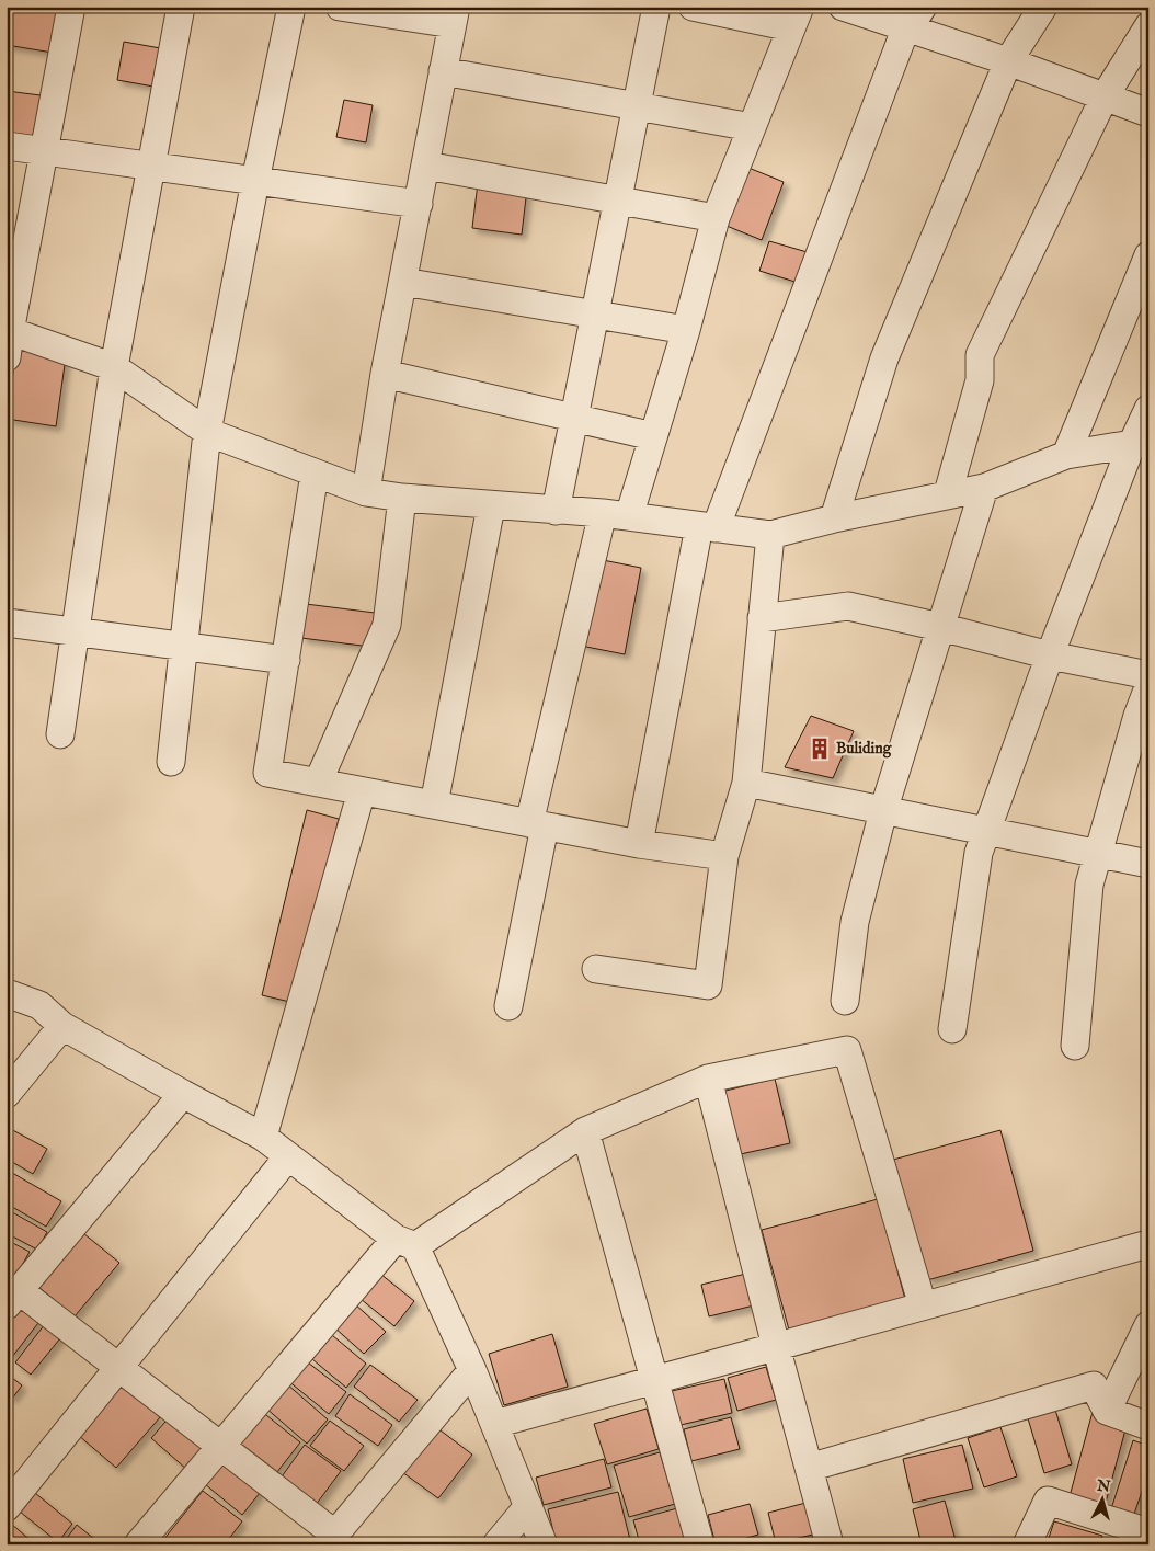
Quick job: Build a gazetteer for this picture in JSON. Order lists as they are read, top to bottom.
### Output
{
  "places": {
    "building": ["Buliding"]
  },
  "north": "top"
}
